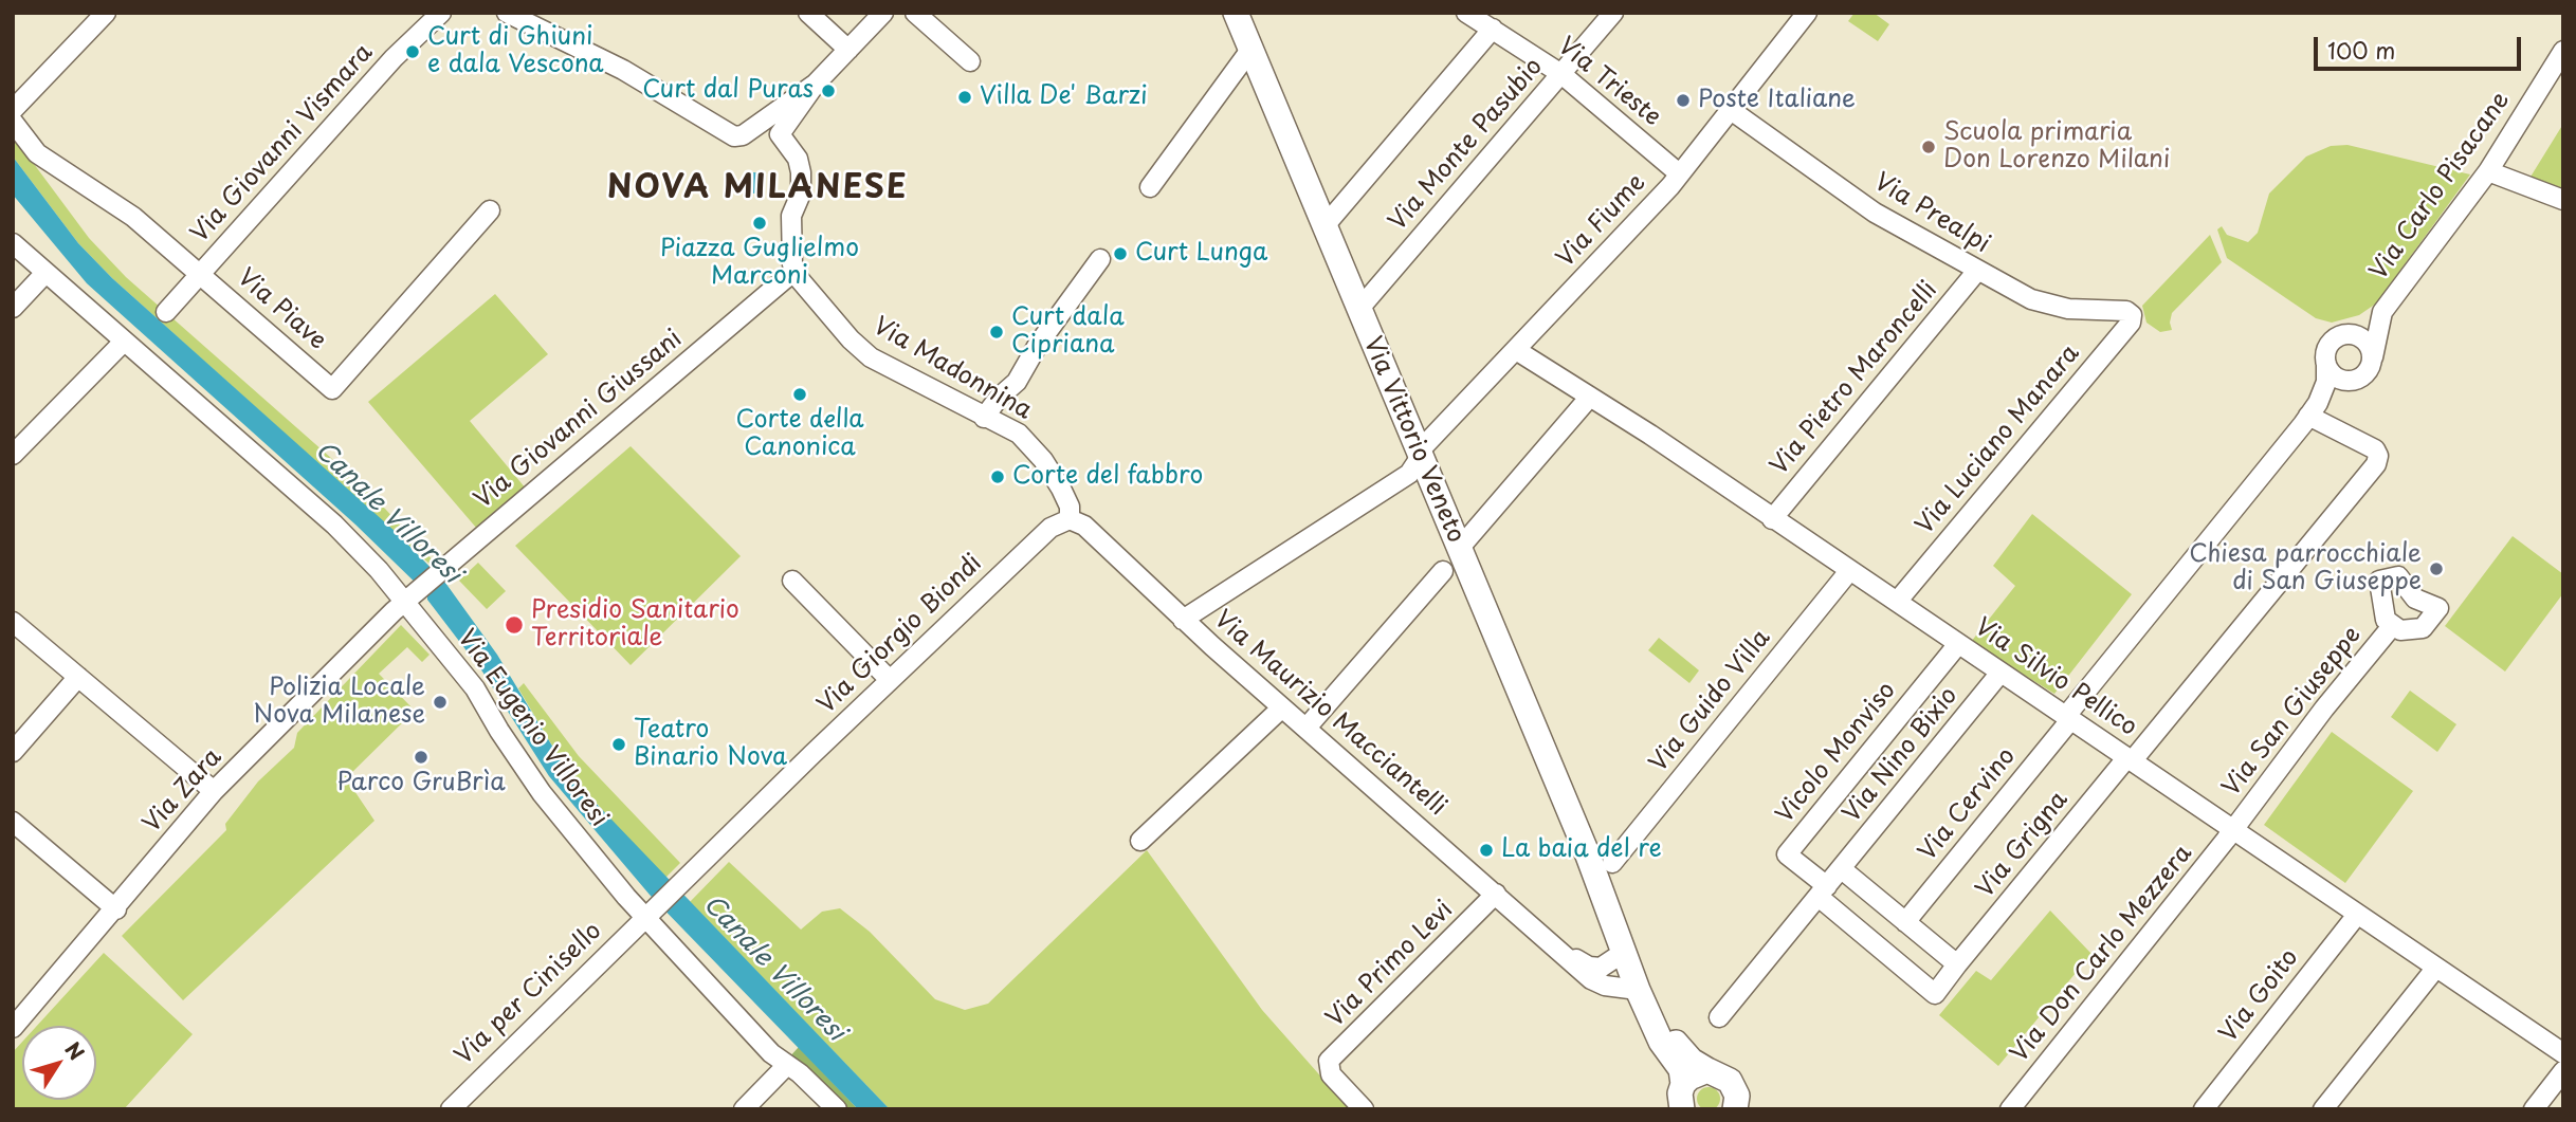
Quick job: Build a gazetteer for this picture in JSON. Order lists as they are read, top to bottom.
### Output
{
  "streets": {
    "main road": ["Via Vittorio Veneto"],
    "street": [
      "Via Trieste",
      "Via Giovanni Vismara",
      "Via Monte Pasubio",
      "Via Carlo Pisacane",
      "Via Prealpi",
      "Via Fiume",
      "Via Piave",
      "Via Madonnina",
      "Via Pietro Maroncelli",
      "Via Giovanni Giussani",
      "Via Luciano Manara",
      "Via Giorgio Biondi",
      "Via Silvio Pellico",
      "Via Guido Villa",
      "Via San Giuseppe",
      "Via Maurizio Macciantelli",
      "Via Eugenio Villoresi",
      "Vicolo Monviso",
      "Via Nino Bixio",
      "Via Zara",
      "Via Cervino",
      "Via Grigna",
      "Via Don Carlo Mezzera",
      "Via Primo Levi",
      "Via per Cinisello",
      "Via Goito"
    ]
  },
  "crossings": [
    ["Via Trieste", "Via Monte Pasubio"],
    ["Via Trieste", "Via Fiume"],
    ["Via Giovanni Vismara", "Via Piave"],
    ["Via Monte Pasubio", "Via Vittorio Veneto"],
    ["Via Prealpi", "Via Fiume"],
    ["Via Prealpi", "Via Pietro Maroncelli"],
    ["Via Prealpi", "Via Luciano Manara"],
    ["Via Fiume", "Via Vittorio Veneto"],
    ["Via Fiume", "Via Silvio Pellico"],
    ["Via Fiume", "Via Maurizio Macciantelli"],
    ["Via Madonnina", "Via Giovanni Giussani"],
    ["Via Madonnina", "Via Giorgio Biondi"],
    ["Via Madonnina", "Via Maurizio Macciantelli"],
    ["Via Pietro Maroncelli", "Via Silvio Pellico"],
    ["Via Giovanni Giussani", "Via Eugenio Villoresi"],
    ["Via Giovanni Giussani", "Via Zara"],
    ["Via Vittorio Veneto", "Via Guido Villa"],
    ["Via Vittorio Veneto", "Via Maurizio Macciantelli"],
    ["Via Luciano Manara", "Via Silvio Pellico"],
    ["Via Giorgio Biondi", "Via Maurizio Macciantelli"],
    ["Via Giorgio Biondi", "Via Eugenio Villoresi"],
    ["Via Giorgio Biondi", "Via per Cinisello"],
    ["Via Silvio Pellico", "Via Guido Villa"],
    ["Via Silvio Pellico", "Via San Giuseppe"],
    ["Via Silvio Pellico", "Vicolo Monviso"],
    ["Via Silvio Pellico", "Via Nino Bixio"],
    ["Via Silvio Pellico", "Via Cervino"],
    ["Via Silvio Pellico", "Via Grigna"],
    ["Via Silvio Pellico", "Via Don Carlo Mezzera"],
    ["Via Silvio Pellico", "Via Goito"],
    ["Via San Giuseppe", "Via Don Carlo Mezzera"],
    ["Via Maurizio Macciantelli", "Via Primo Levi"],
    ["Via Eugenio Villoresi", "Via Zara"],
    ["Via Eugenio Villoresi", "Via per Cinisello"],
    ["Vicolo Monviso", "Via Nino Bixio"]
  ],
  "districts": ["NOVA MILANESE"],
  "water": ["Canale Villoresi"],
  "places": [
    "Curt di Ghiuni e dala Vescona",
    "Curt dal Puras",
    "Villa De' Barzi",
    "Poste Italiane",
    "Scuola primaria Don Lorenzo Milani",
    "Piazza Guglielmo Marconi",
    "Curt Lunga",
    "Curt dala Cipriana",
    "Corte della Canonica",
    "Corte del fabbro",
    "Chiesa parrocchiale di San Giuseppe",
    "Presidio Sanitario Territoriale",
    "Polizia Locale Nova Milanese",
    "Teatro Binario Nova",
    "Parco GruBrìa",
    "La baia del re"
  ],
  "scale_bar": "100 m",
  "north": "top right"
}
